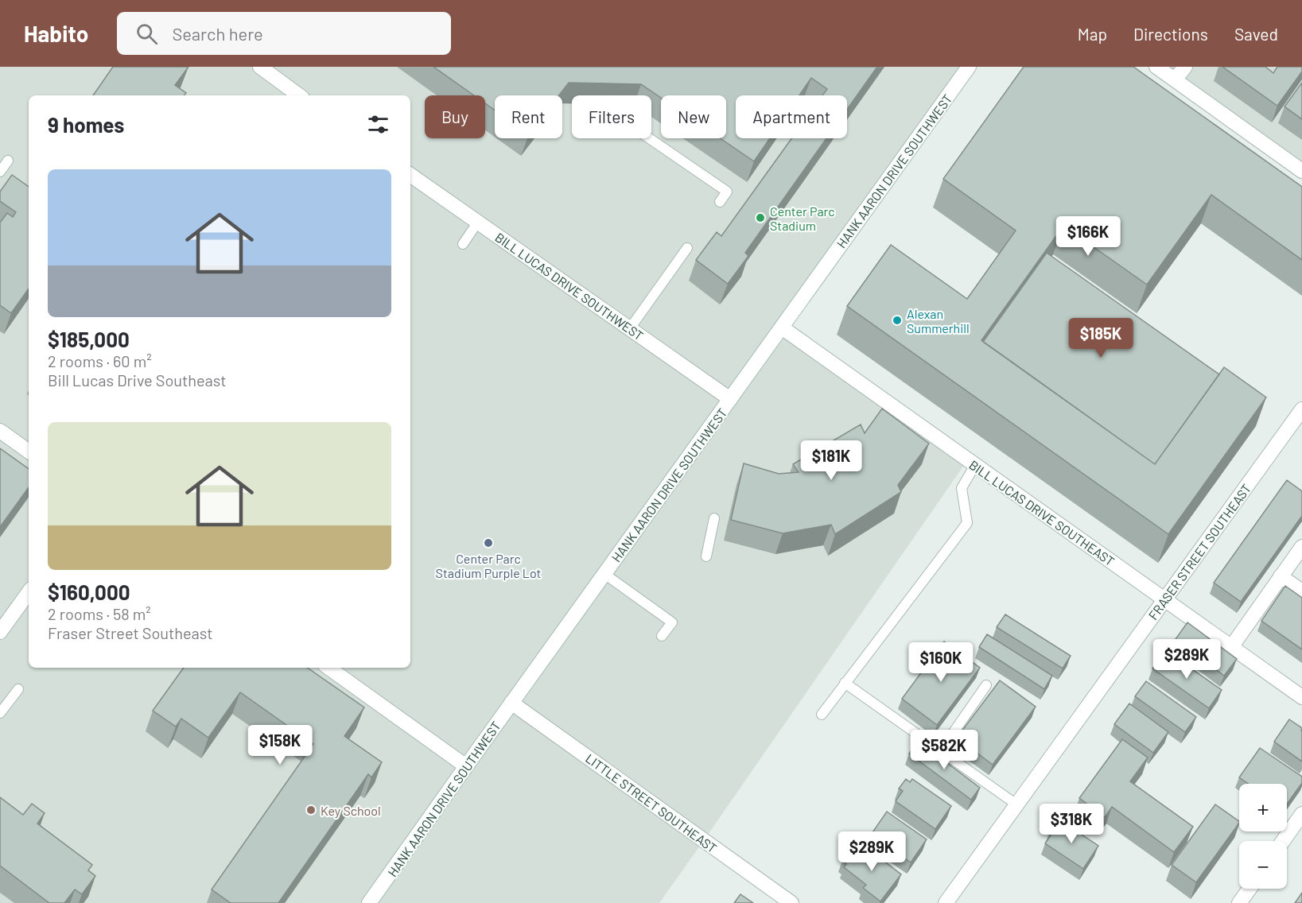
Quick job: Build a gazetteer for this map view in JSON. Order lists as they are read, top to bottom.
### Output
{
  "streets": {
    "street": [
      "HANK AARON DRIVE SOUTHWEST",
      "BILL LUCAS DRIVE SOUTHWEST",
      "BILL LUCAS DRIVE SOUTHEAST",
      "FRASER STREET SOUTHEAST",
      "LITTLE STREET SOUTHEAST"
    ]
  },
  "crossings": [
    ["HANK AARON DRIVE SOUTHWEST", "BILL LUCAS DRIVE SOUTHWEST"],
    ["HANK AARON DRIVE SOUTHWEST", "BILL LUCAS DRIVE SOUTHEAST"],
    ["HANK AARON DRIVE SOUTHWEST", "LITTLE STREET SOUTHEAST"],
    ["BILL LUCAS DRIVE SOUTHEAST", "FRASER STREET SOUTHEAST"]
  ],
  "places": [
    "Center Parc Stadium",
    "Alexan Summerhill",
    "Center Parc Stadium Purple Lot",
    "Key School"
  ],
  "page": {
    "header": "Habito",
    "search": "Search here",
    "nav": ["Map", "Directions", "Saved"],
    "chip": [
      "Buy",
      "Rent",
      "Filters",
      "New",
      "Apartment"
    ],
    "heading": "9 homes",
    "list": [
      {
        "name": "$185,000",
        "note": "2 rooms · 60 m² · Bill Lucas Drive Southeast"
      },
      {
        "name": "$160,000",
        "note": "2 rooms · 58 m² · Fraser Street Southeast"
      }
    ],
    "price": [
      "$166K",
      "$185K",
      "$181K",
      "$289K",
      "$160K",
      "$158K",
      "$582K",
      "$318K",
      "$289K"
    ],
    "map_buttons": ["+", "−"]
  }
}
